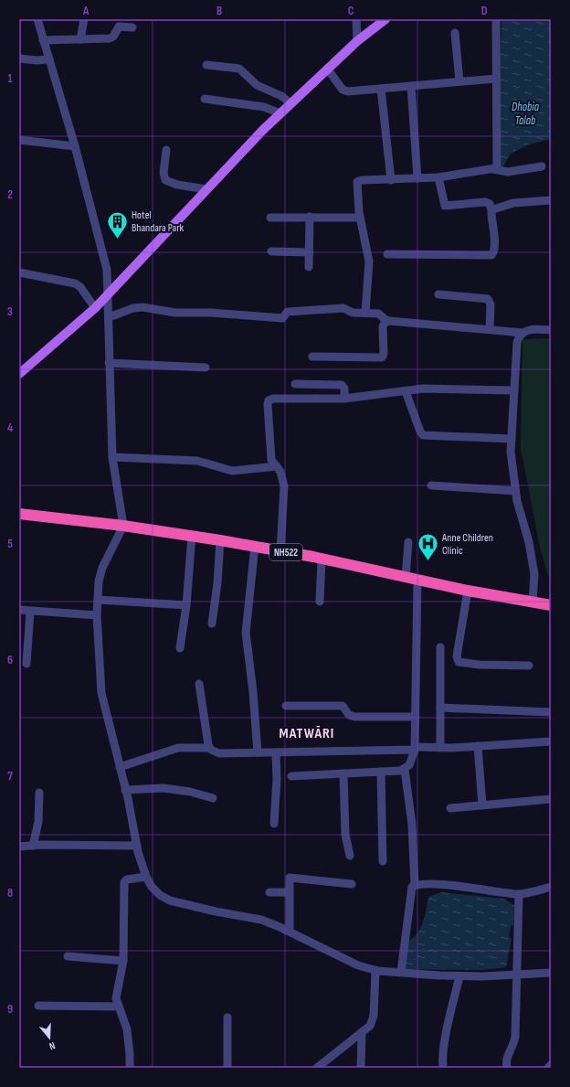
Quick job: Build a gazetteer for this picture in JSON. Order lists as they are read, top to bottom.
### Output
{
  "streets": {
    "highway": ["NH522"]
  },
  "districts": ["MATWĀRI"],
  "water": ["Dhobia Talab"],
  "places": {
    "building": ["Hotel Bhandara Park"],
    "hospital": ["Anne Children Clinic"]
  },
  "north": "bottom",
  "grid": {
    "columns": [
      "A",
      "B",
      "C",
      "D"
    ],
    "rows": [
      "1",
      "2",
      "3",
      "4",
      "5",
      "6",
      "7",
      "8",
      "9"
    ]
  }
}
